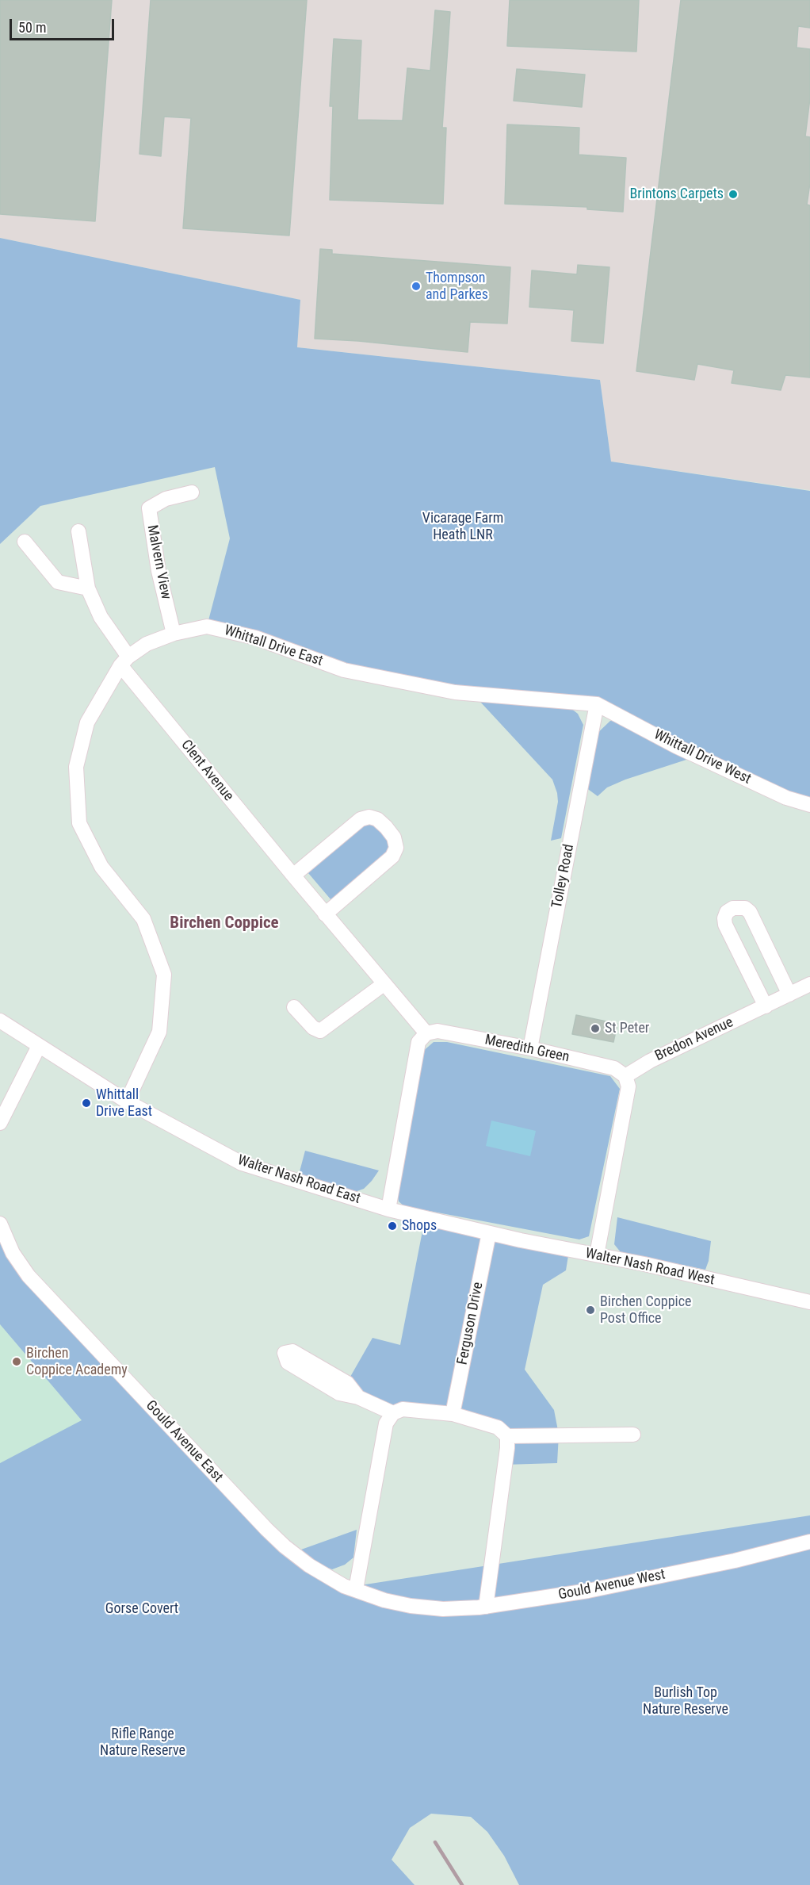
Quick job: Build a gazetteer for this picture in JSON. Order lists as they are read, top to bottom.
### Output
{
  "streets": {
    "street": [
      "Malvern View",
      "Whittall Drive East",
      "Whittall Drive West",
      "Clent Avenue",
      "Tolley Road",
      "Bredon Avenue",
      "Meredith Green",
      "Walter Nash Road East",
      "Walter Nash Road West",
      "Ferguson Drive",
      "Gould Avenue East",
      "Gould Avenue West"
    ]
  },
  "crossings": [
    ["Malvern View", "Whittall Drive East"],
    ["Whittall Drive East", "Whittall Drive West"],
    ["Whittall Drive East", "Clent Avenue"],
    ["Whittall Drive East", "Tolley Road"],
    ["Whittall Drive East", "Walter Nash Road East"],
    ["Whittall Drive West", "Tolley Road"],
    ["Clent Avenue", "Meredith Green"],
    ["Tolley Road", "Meredith Green"],
    ["Bredon Avenue", "Meredith Green"],
    ["Walter Nash Road East", "Walter Nash Road West"],
    ["Walter Nash Road East", "Ferguson Drive"],
    ["Walter Nash Road West", "Ferguson Drive"],
    ["Gould Avenue East", "Gould Avenue West"]
  ],
  "districts": ["Birchen Coppice"],
  "parks": [
    "Vicarage Farm Heath LNR",
    "Gorse Covert",
    "Burlish Top Nature Reserve",
    "Rifle Range Nature Reserve"
  ],
  "places": [
    "Brintons Carpets",
    "Thompson and Parkes",
    "St Peter",
    "Whittall Drive East",
    "Shops",
    "Birchen Coppice Post Office",
    "Birchen Coppice Academy"
  ],
  "scale_bar": "50 m"
}
